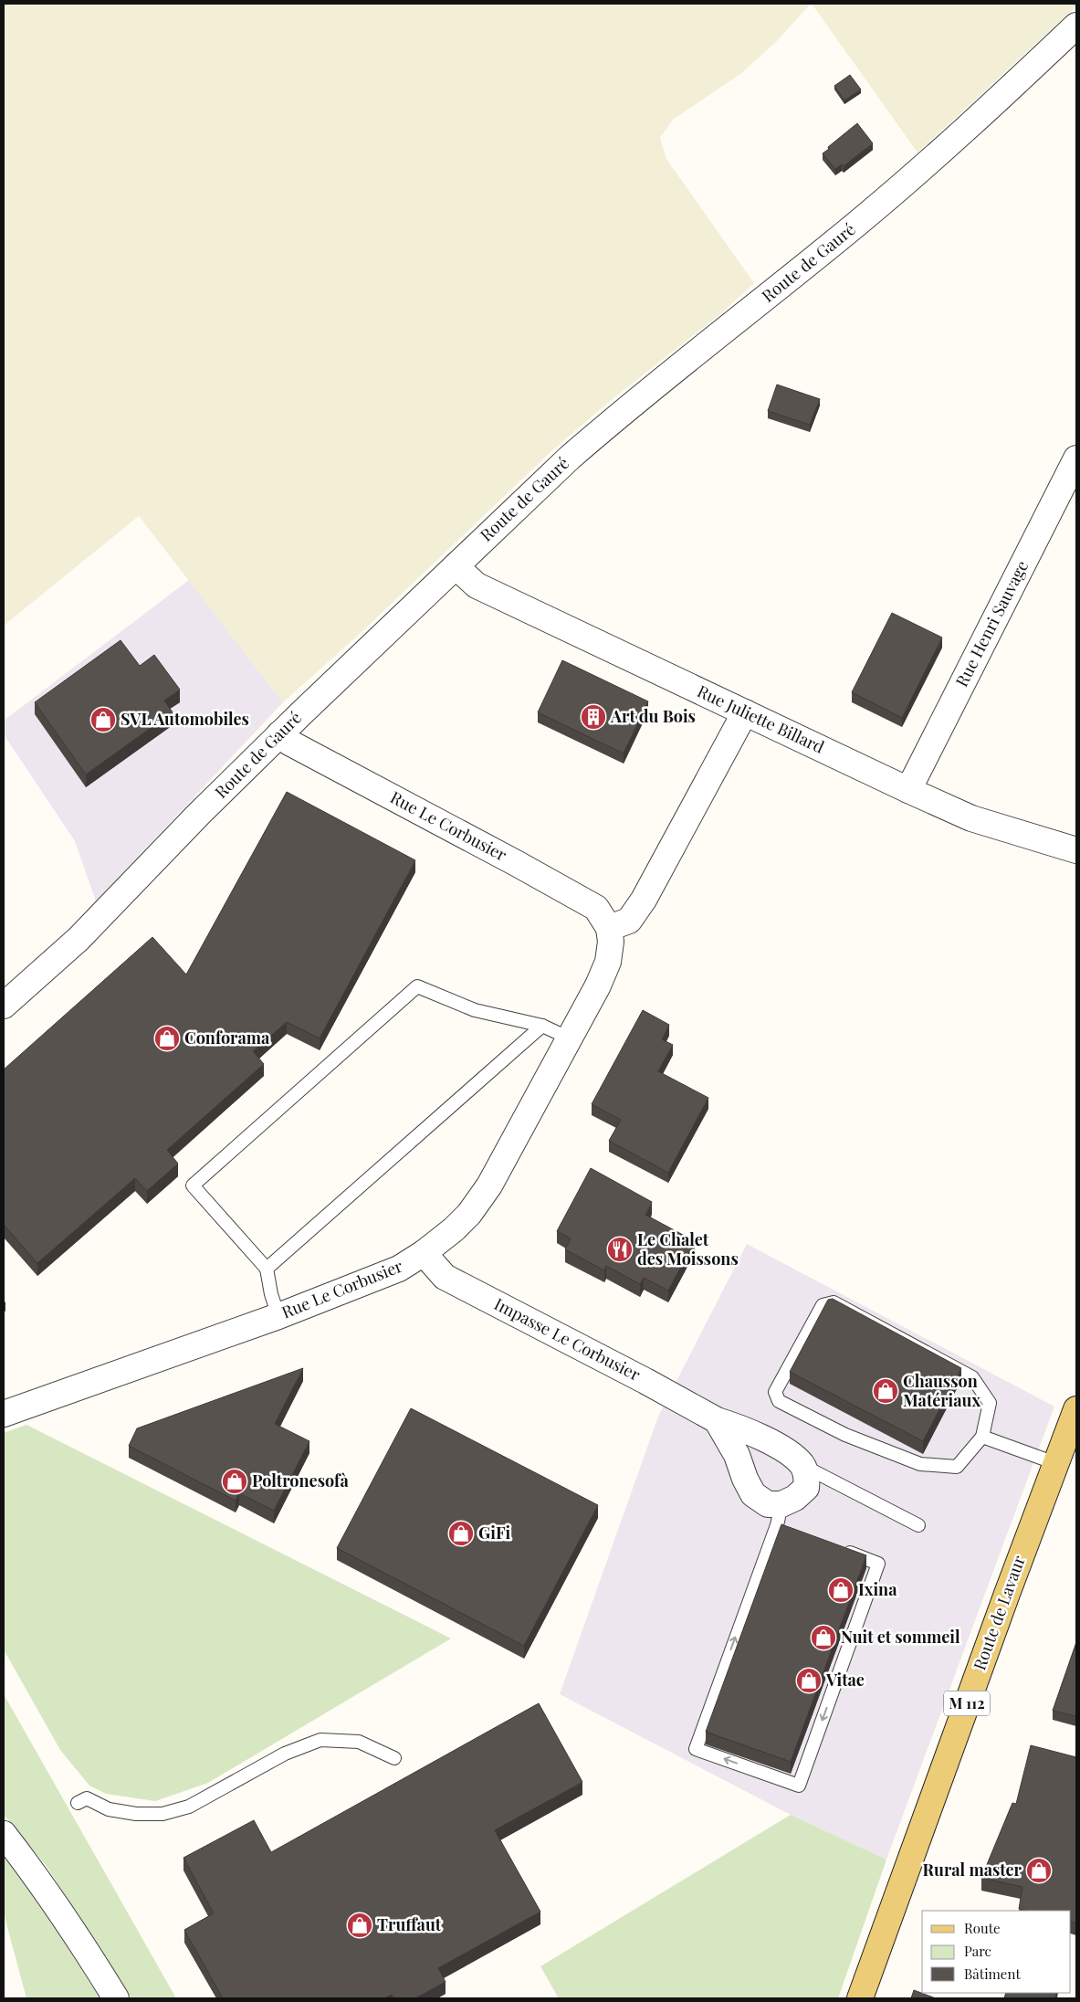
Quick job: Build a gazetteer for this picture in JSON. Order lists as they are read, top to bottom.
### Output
{
  "streets": {
    "main road": ["Route de Lavaur", "M 112"],
    "street": [
      "Route de Gauré",
      "Rue Henri Sauvage",
      "Rue Juliette Billard",
      "Rue Le Corbusier",
      "Impasse Le Corbusier"
    ]
  },
  "crossings": [
    ["Route de Gauré", "Rue Juliette Billard"],
    ["Route de Gauré", "Rue Le Corbusier"],
    ["Rue Henri Sauvage", "Rue Juliette Billard"],
    ["Rue Le Corbusier", "Impasse Le Corbusier"]
  ],
  "places": {
    "building": ["Art du Bois"],
    "shop": [
      "SVL Automobiles",
      "Conforama",
      "Chausson Matériaux",
      "Poltronesofà",
      "GiFi",
      "Ixina",
      "Nuit et sommeil",
      "Vitae",
      "Rural master",
      "Truffaut"
    ],
    "restaurant": ["Le Chalet des Moissons"]
  },
  "legend": ["Route", "Parc", "Bâtiment"]
}
